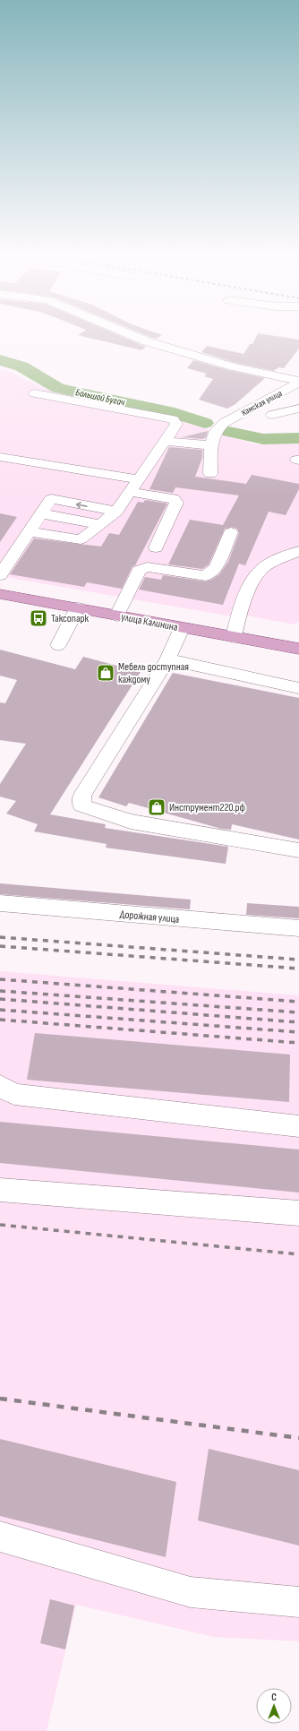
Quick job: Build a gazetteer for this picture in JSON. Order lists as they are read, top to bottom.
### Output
{
  "streets": {
    "main road": ["улица Калинина"],
    "street": ["Камская улица", "Дорожная улица"]
  },
  "water": ["Большой Бугач"],
  "places": {
    "bus stop": ["Таксопарк"],
    "shop": ["Мебель доступная каждому", "Инструмент220.рф"]
  },
  "north": "top"
}
